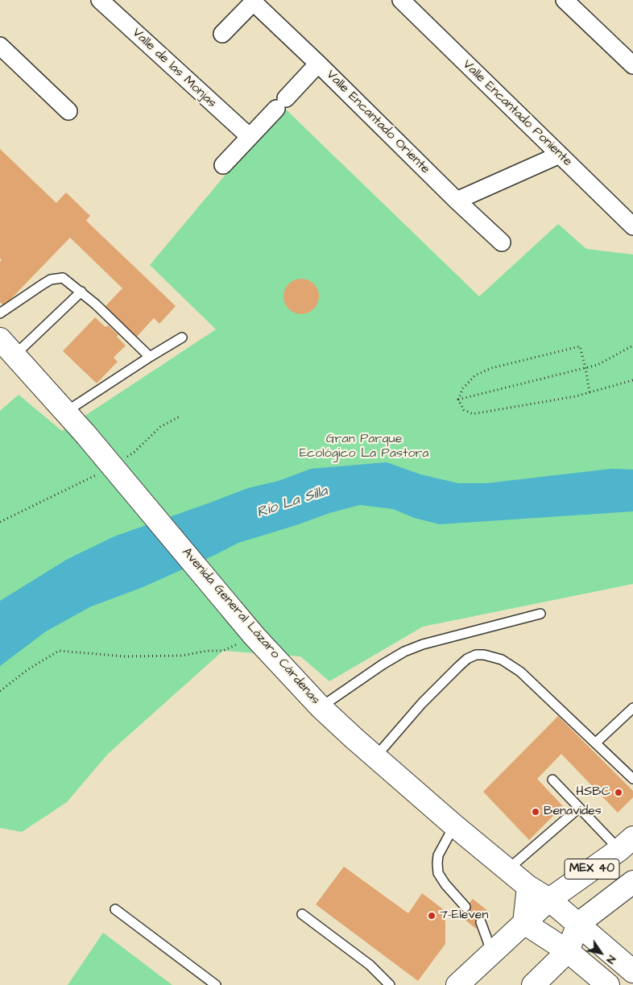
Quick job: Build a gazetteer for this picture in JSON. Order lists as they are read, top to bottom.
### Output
{
  "streets": {
    "street": [
      "Valle de las Monjas",
      "Valle Encantado Poniente",
      "Valle Encantado Oriente",
      "Avenida General Lázaro Cárdenas",
      "MEX 40"
    ]
  },
  "crossings": [
    ["Avenida General Lázaro Cárdenas", "MEX 40"]
  ],
  "water": ["Río La Silla"],
  "parks": ["Gran Parque Ecológico La Pastora"],
  "places": ["HSBC", "Benavides", "7-Eleven"],
  "north": "bottom right"
}
